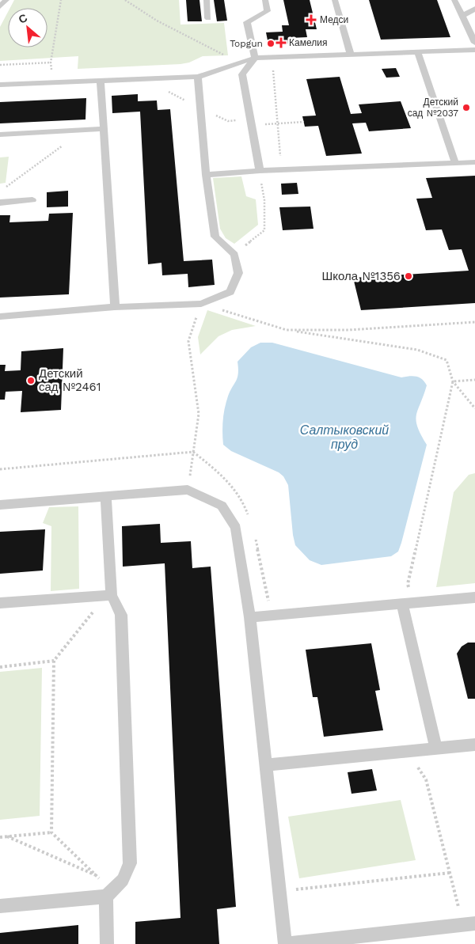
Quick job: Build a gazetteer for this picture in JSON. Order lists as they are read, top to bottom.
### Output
{
  "water": ["Салтыковский пруд"],
  "places": {
    "health": ["Медси", "Камелия"],
    "other": [
      "Topgun",
      "Детский сад №2037",
      "Школа №1356",
      "Детский сад №2461"
    ]
  },
  "north": "top left"
}
